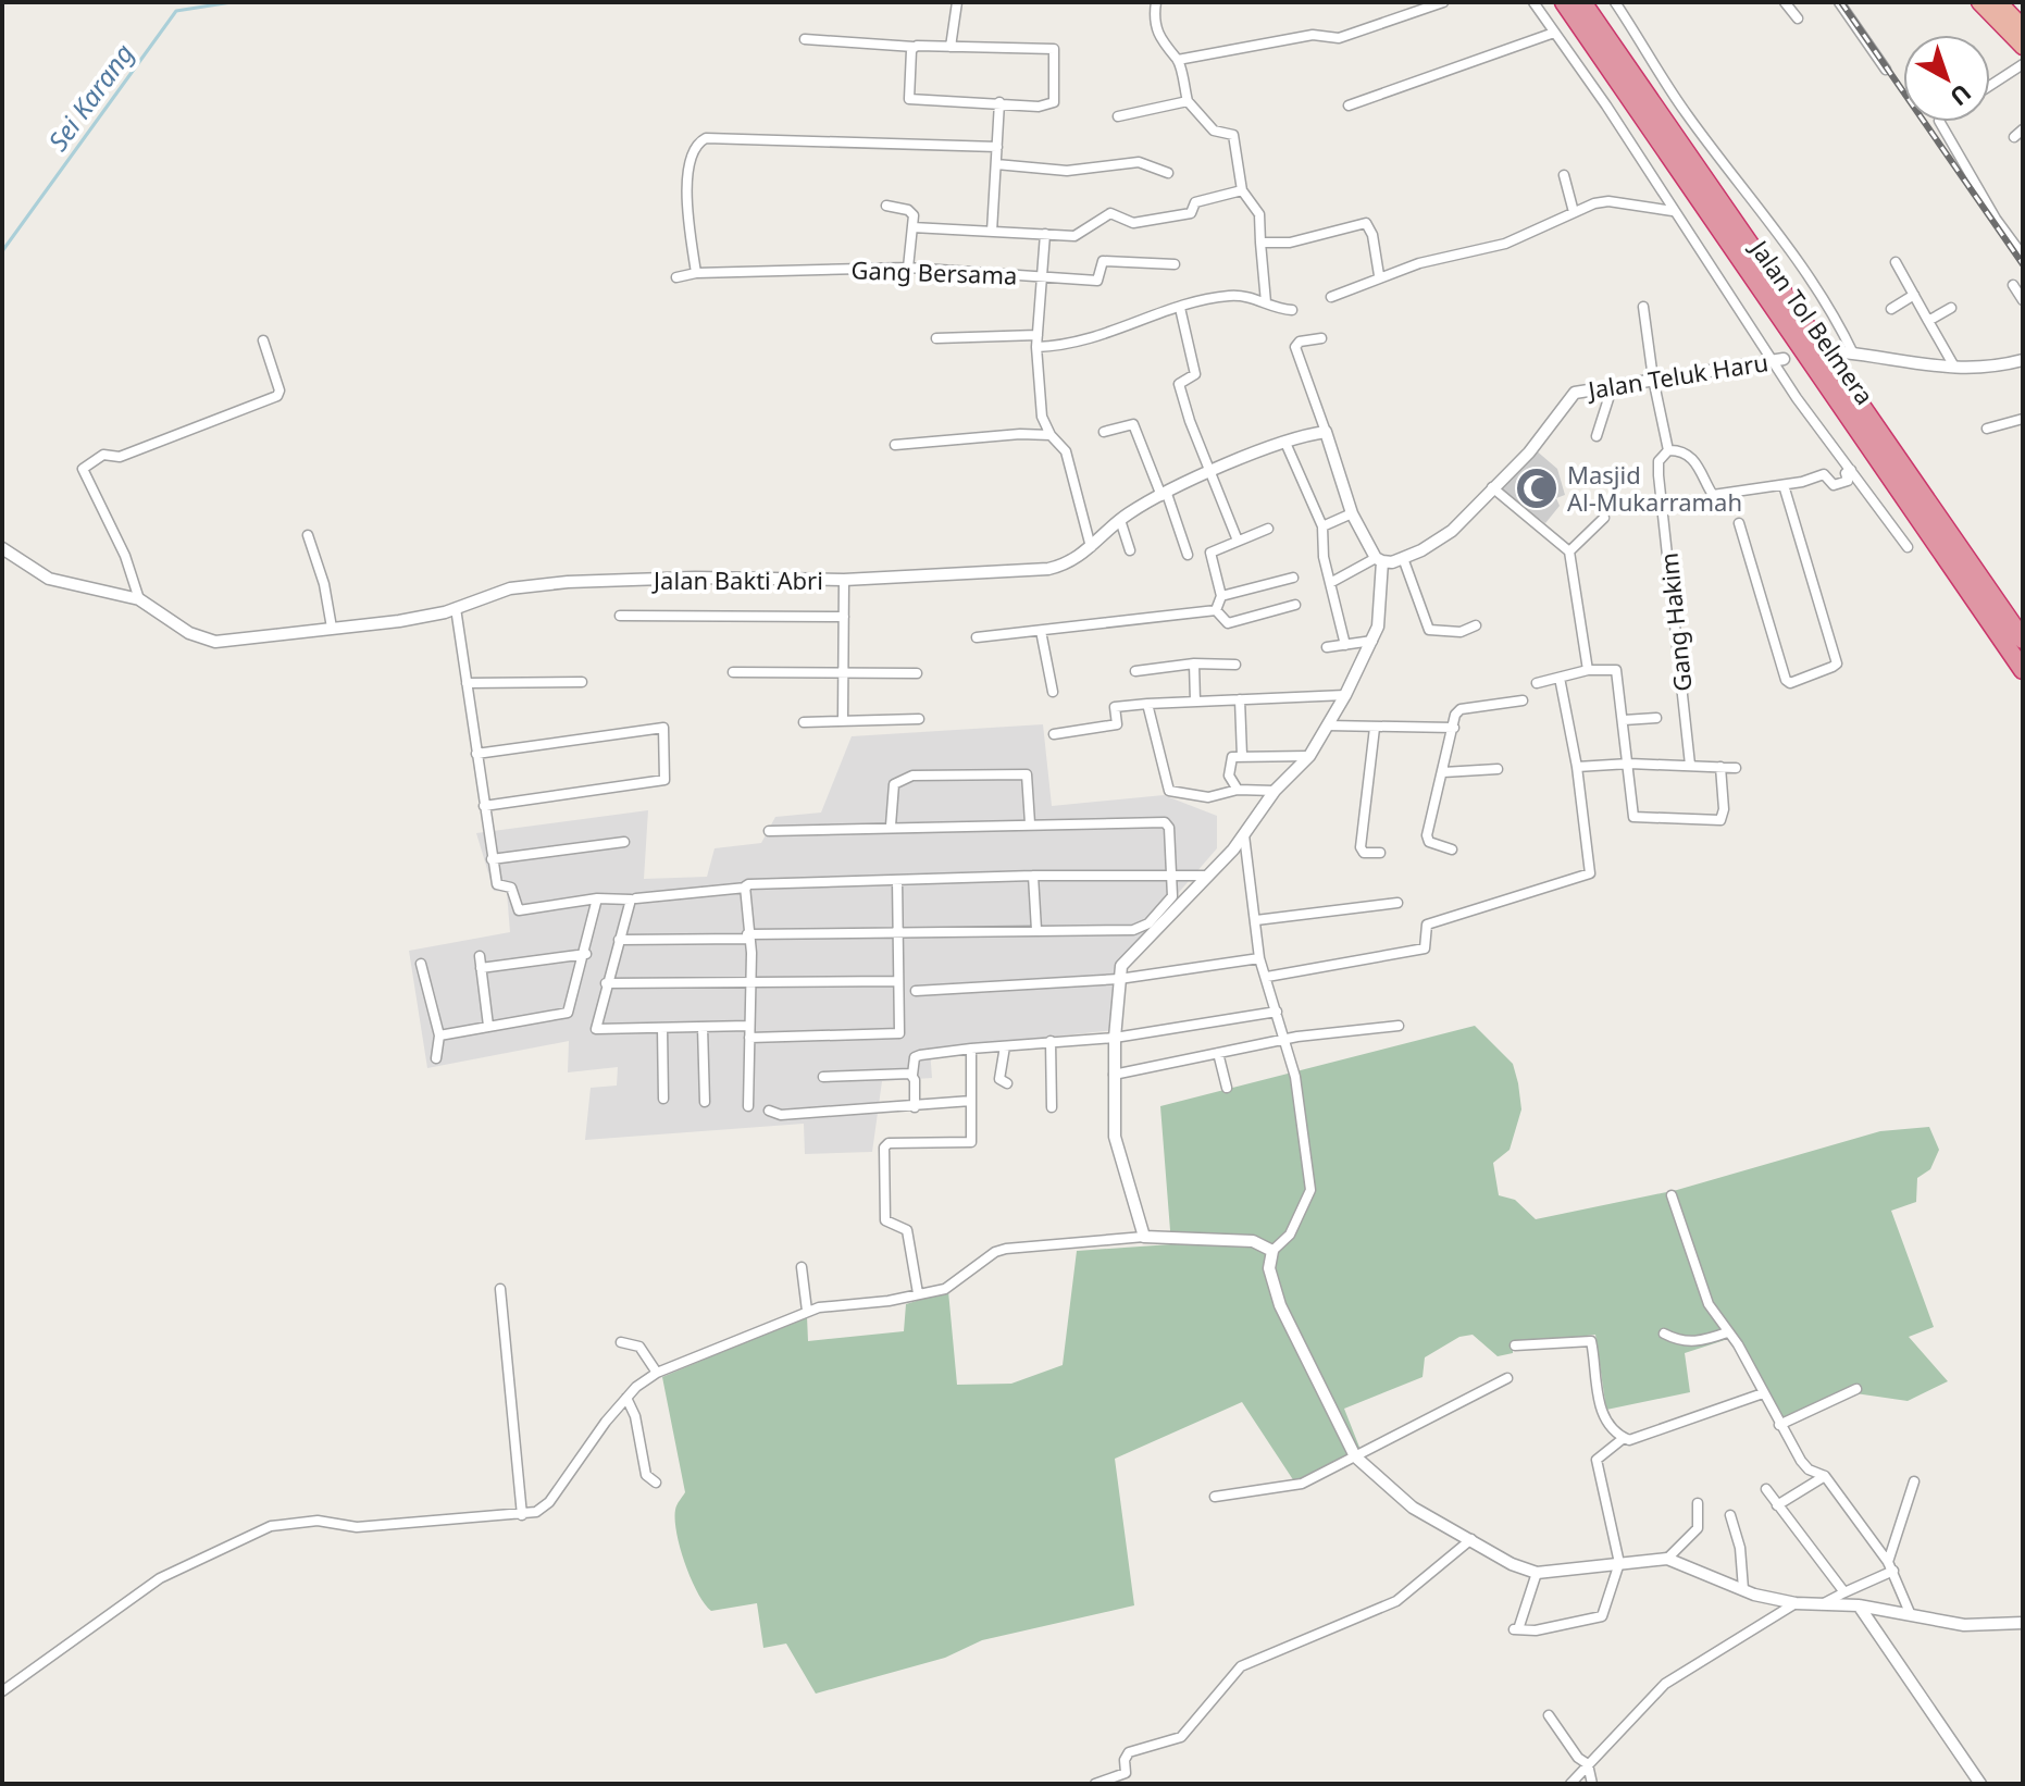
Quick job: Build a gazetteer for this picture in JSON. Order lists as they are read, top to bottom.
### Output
{
  "streets": {
    "highway": ["Jalan Tol Belmera"],
    "street": [
      "Gang Bersama",
      "Jalan Teluk Haru",
      "Jalan Bakti Abri",
      "Gang Hakim"
    ]
  },
  "crossings": [
    ["Jalan Teluk Haru", "Gang Hakim"]
  ],
  "water": ["Sei Karang"],
  "places": {
    "mosque": ["Masjid Al-Mukarramah"]
  },
  "north": "bottom right"
}
